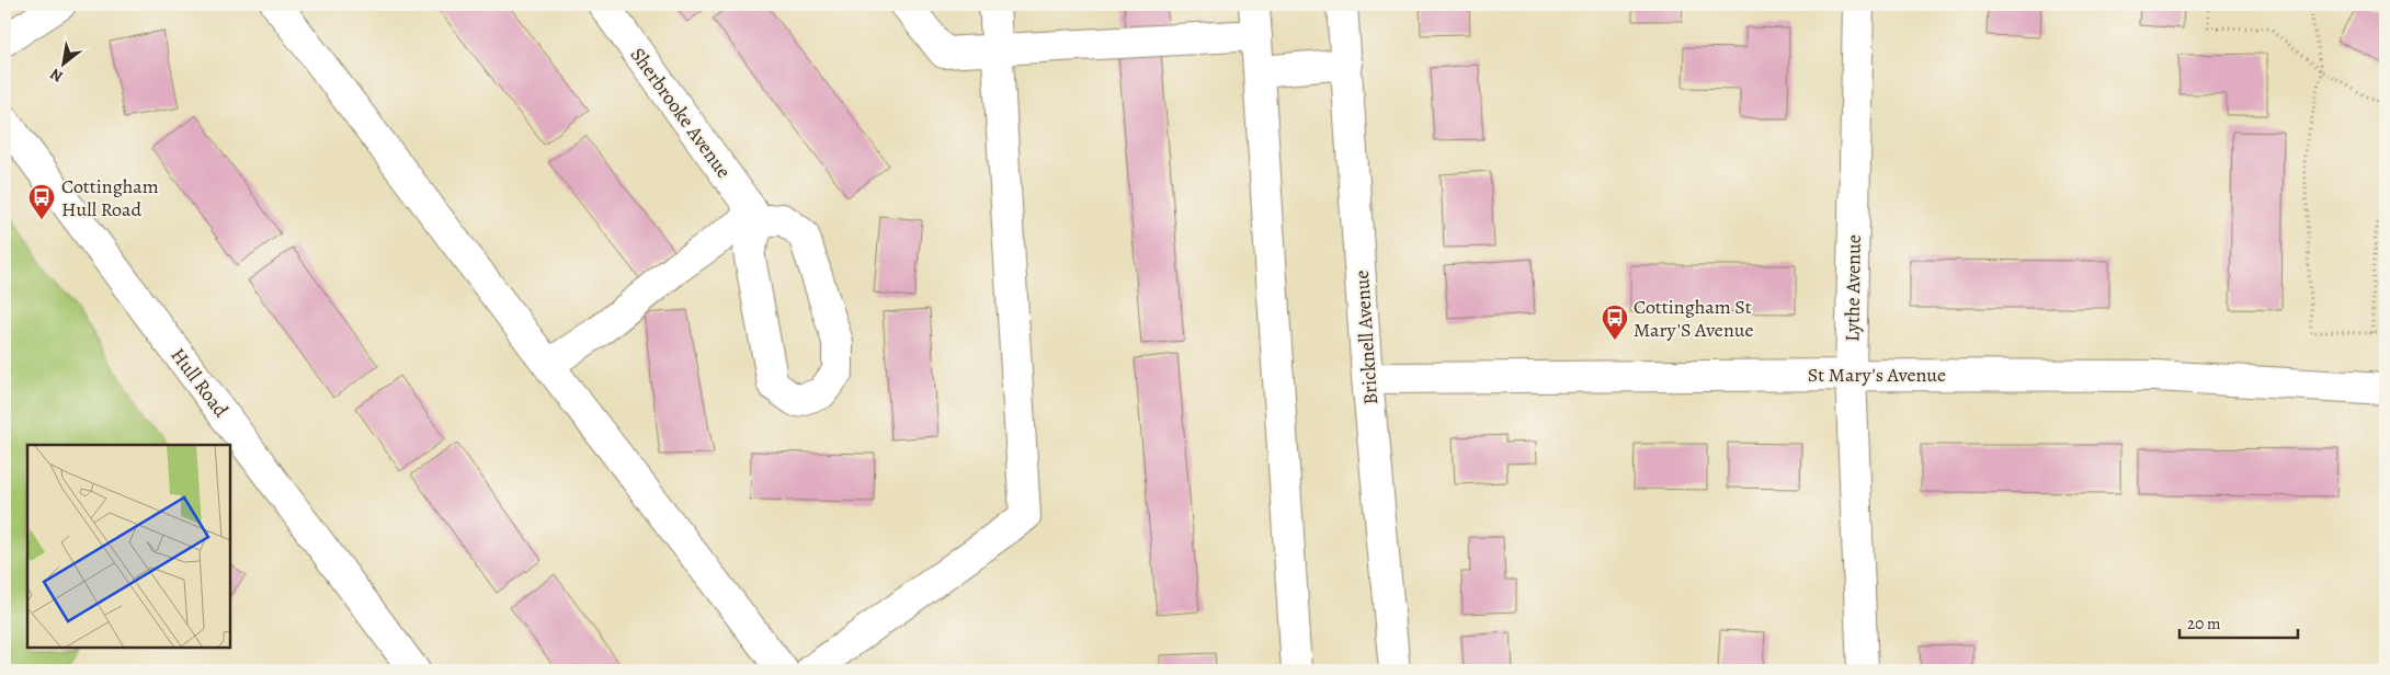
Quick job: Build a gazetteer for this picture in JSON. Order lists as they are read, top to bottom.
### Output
{
  "streets": {
    "street": [
      "Sherbrooke Avenue",
      "Lythe Avenue",
      "Bricknell Avenue",
      "St Mary's Avenue",
      "Hull Road"
    ]
  },
  "crossings": [
    ["Lythe Avenue", "St Mary's Avenue"],
    ["Bricknell Avenue", "St Mary's Avenue"]
  ],
  "places": {
    "bus stop": ["Cottingham Hull Road", "Cottingham St Mary'S Avenue"]
  },
  "scale_bar": "20 m",
  "north": "bottom left"
}
